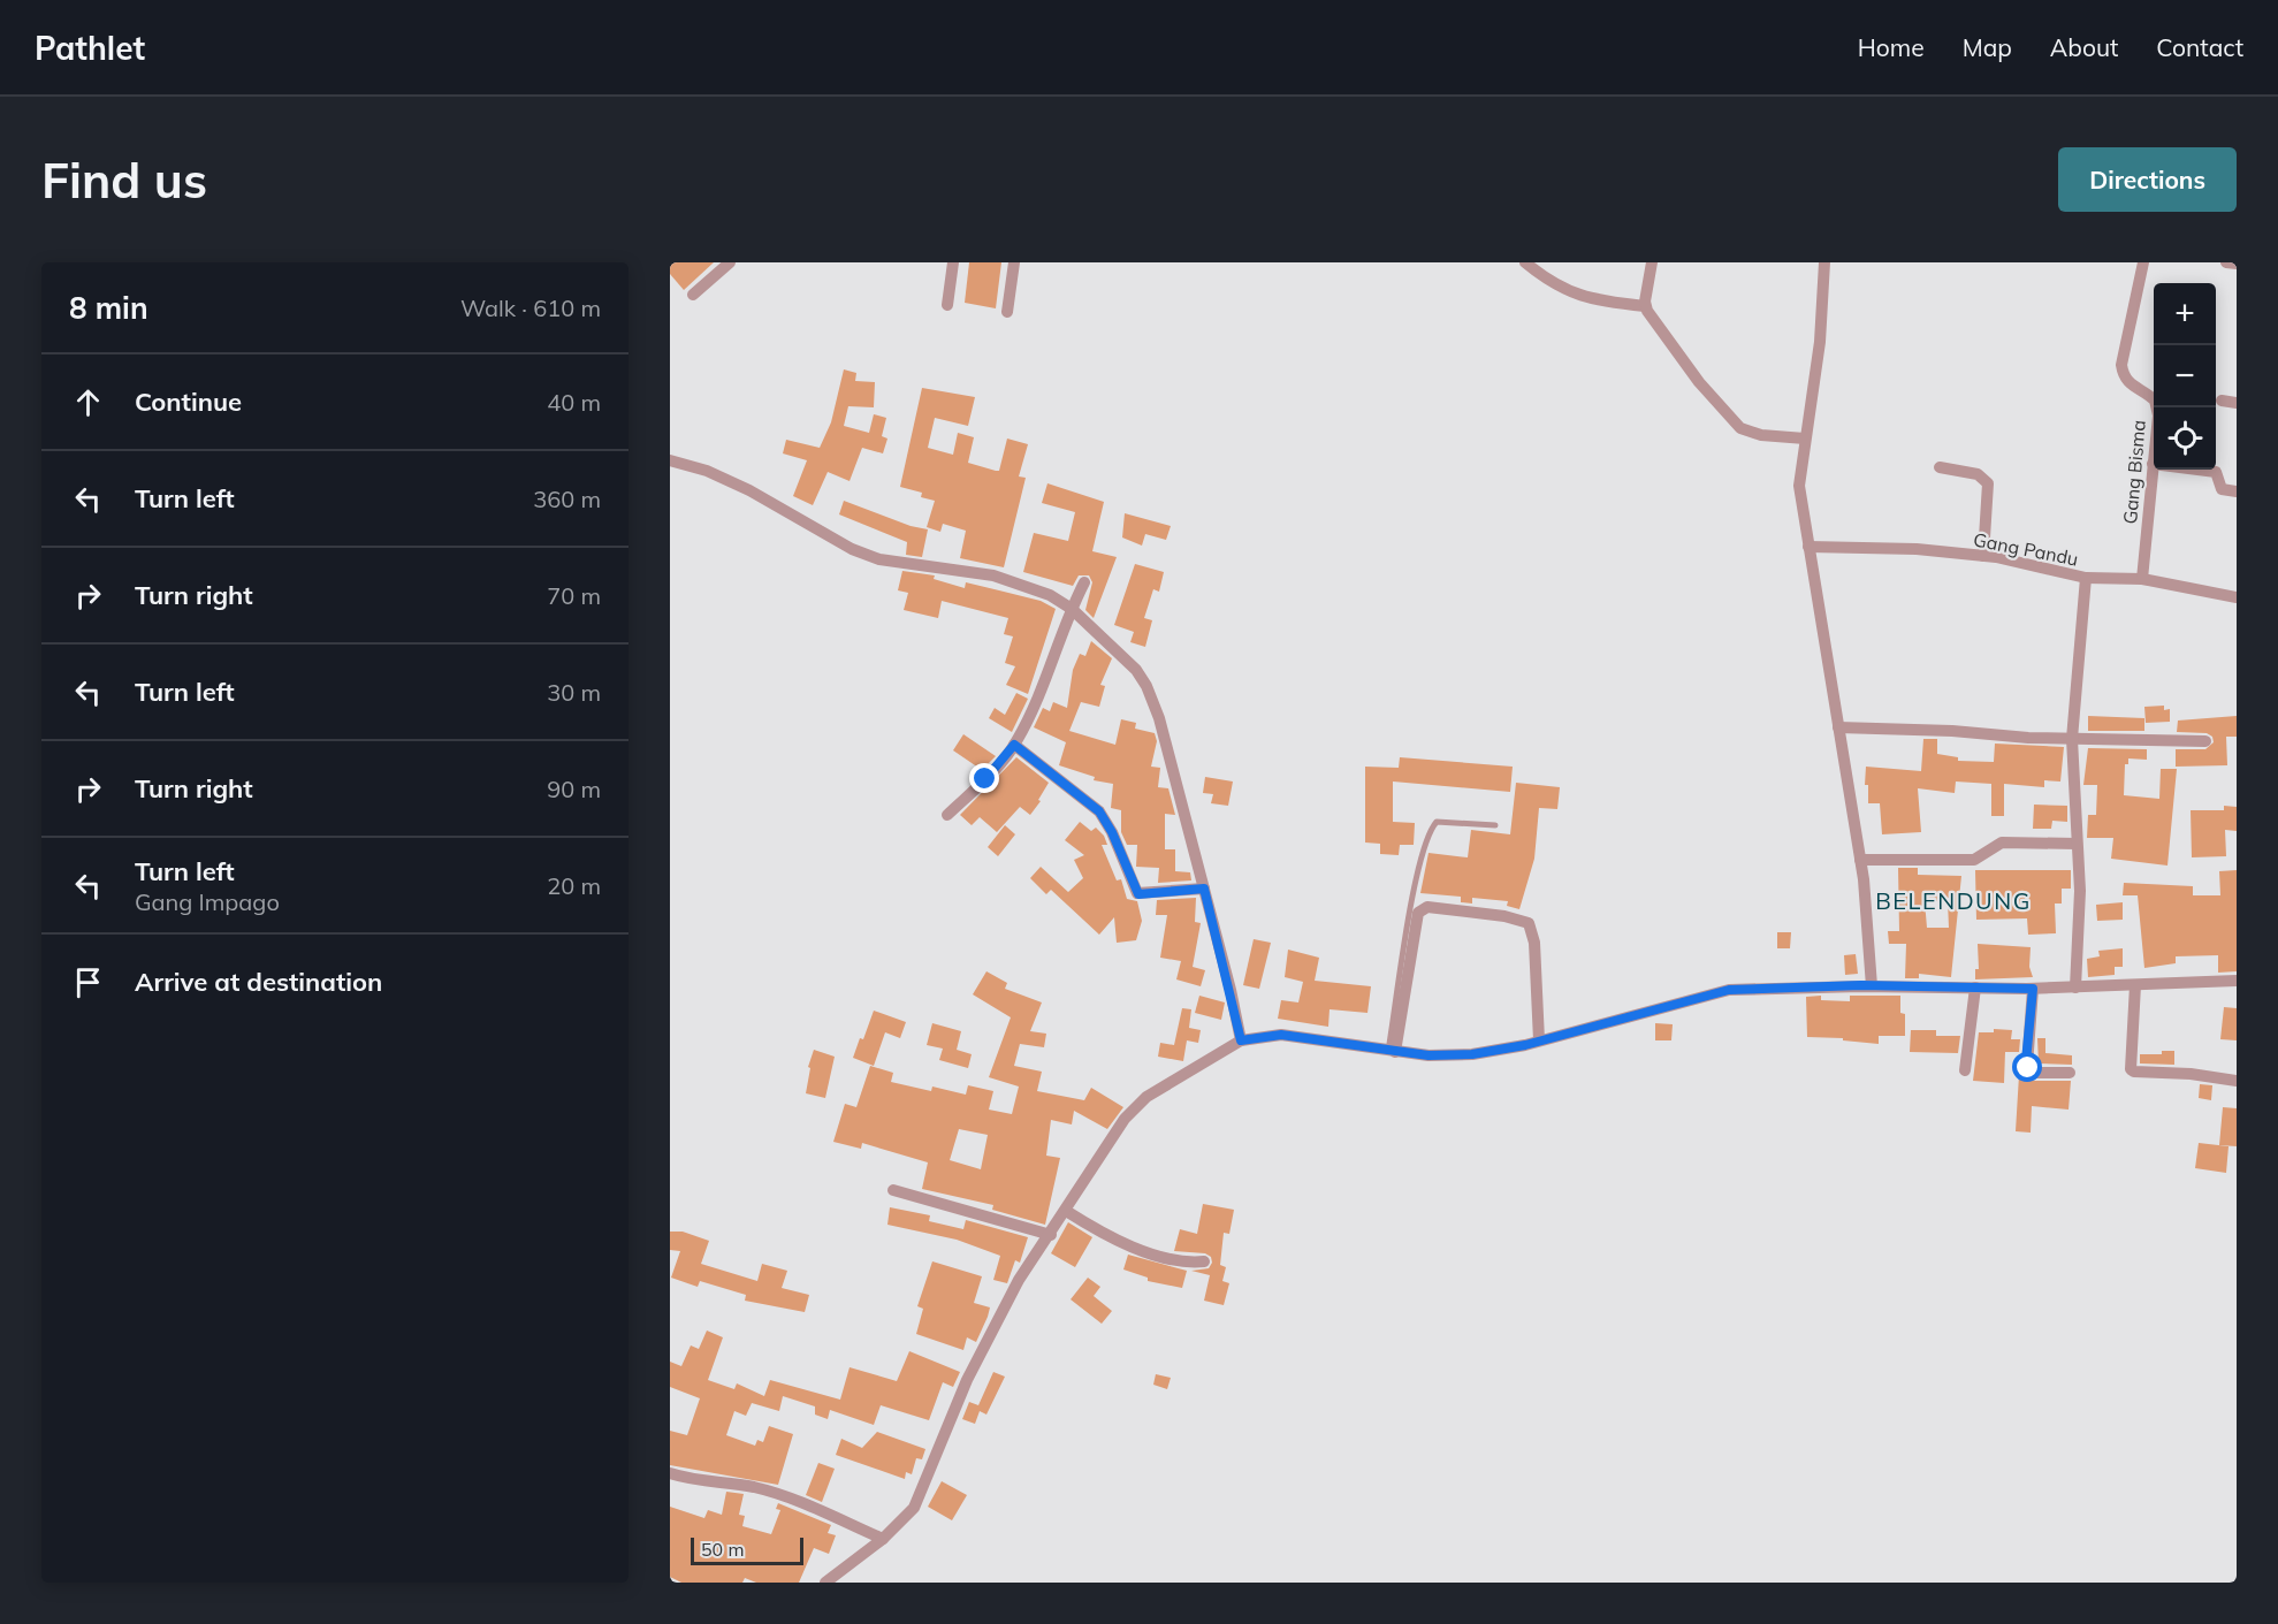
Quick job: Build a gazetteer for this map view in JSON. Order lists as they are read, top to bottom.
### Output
{
  "streets": {
    "street": ["Gang Bisma", "Gang Pandu"]
  },
  "crossings": [
    ["Gang Bisma", "Gang Pandu"]
  ],
  "districts": ["BELENDUNG"],
  "scale_bar": "50 m",
  "page": {
    "header": "Pathlet",
    "nav": [
      "Home",
      "Map",
      "About",
      "Contact"
    ],
    "buttons": "Directions",
    "title": "Find us",
    "heading": ["8 min", "Walk · 610 m"],
    "map_buttons": ["+", "−"],
    "list": [
      ["Continue", "40 m"],
      ["Turn left", "360 m"],
      ["Turn right", "70 m"],
      ["Turn left", "30 m"],
      ["Turn right", "90 m"],
      ["Turn left", "Gang Impago", "20 m"],
      "Arrive at destination"
    ],
    "scale": "50 m"
  }
}
